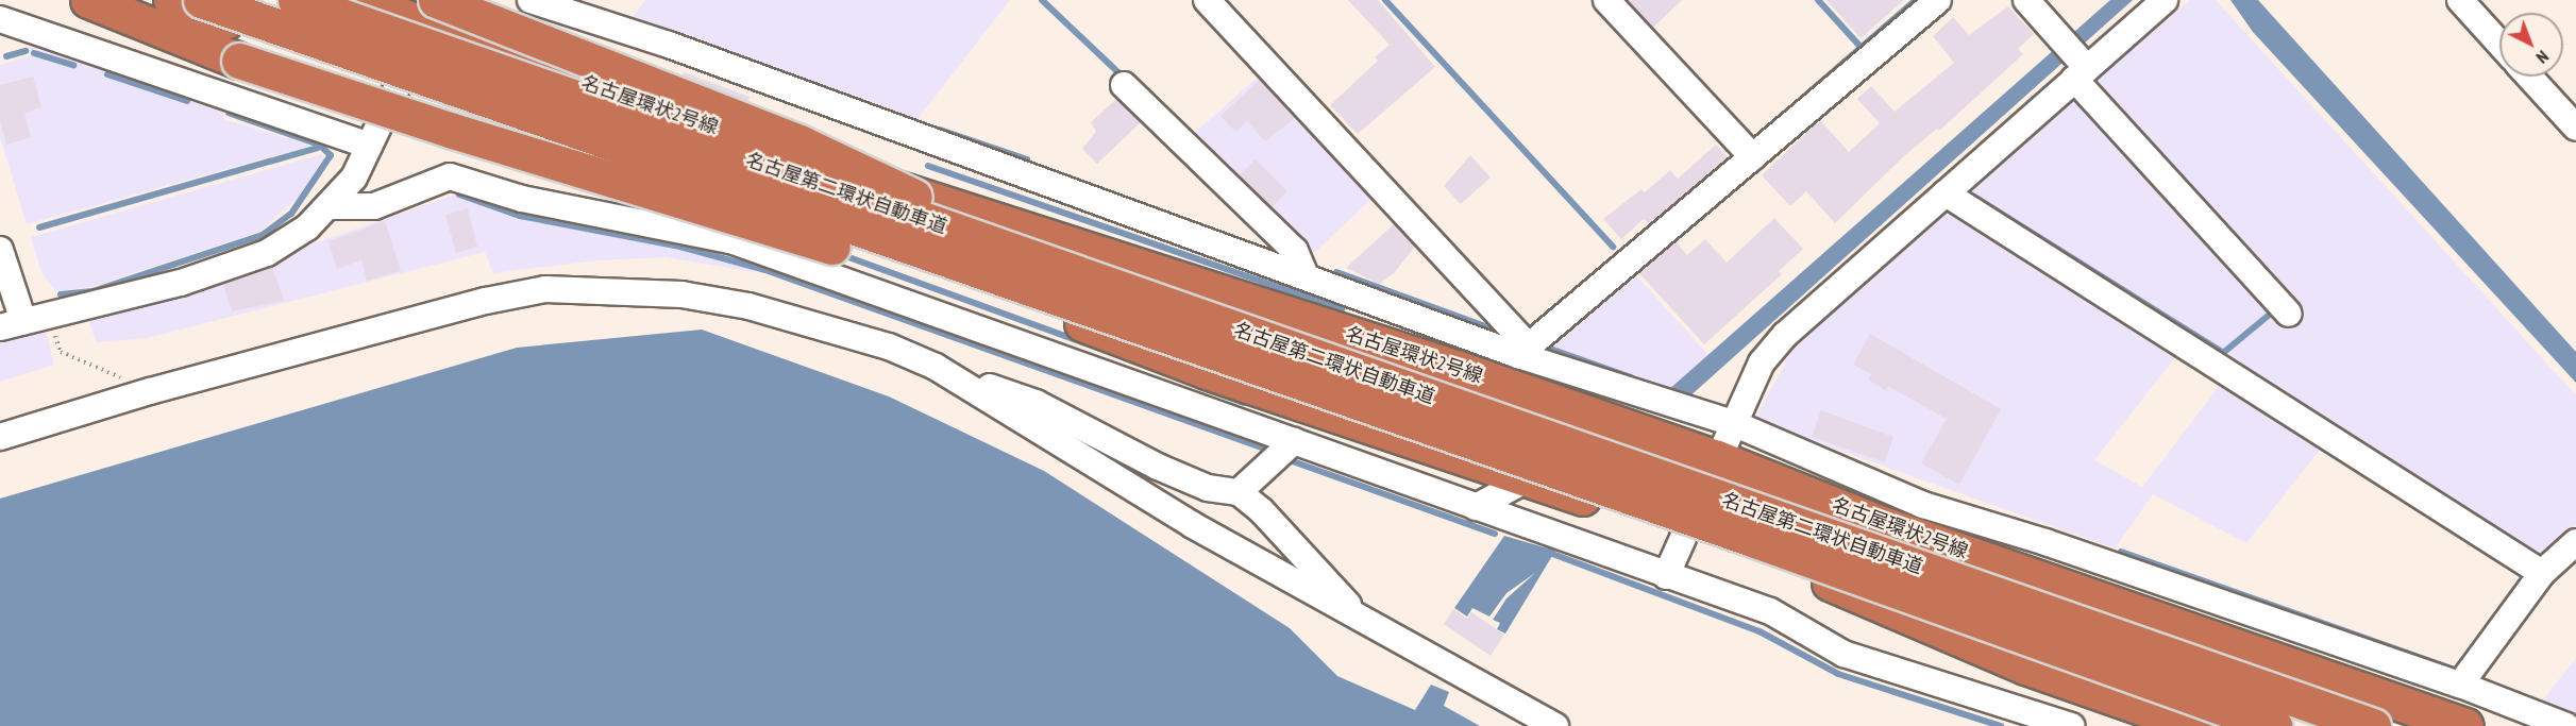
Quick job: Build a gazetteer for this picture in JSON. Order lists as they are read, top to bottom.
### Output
{
  "streets": {
    "highway": ["名古屋環状2号線", "名古屋第二環状自動車道"]
  },
  "north": "bottom right"
}
